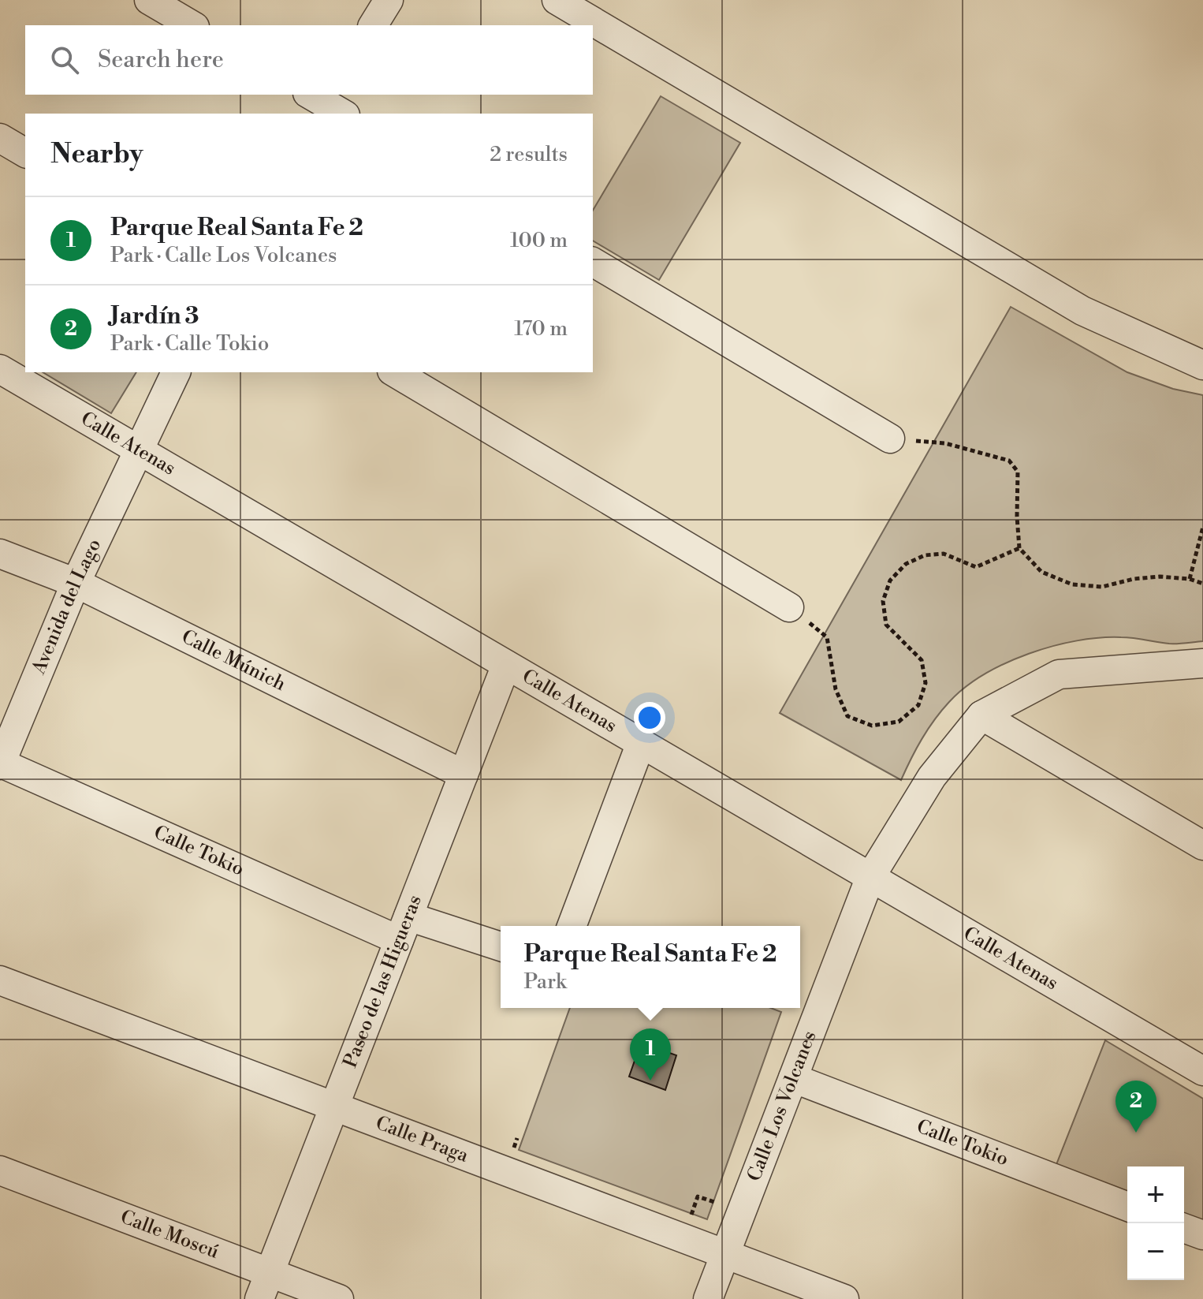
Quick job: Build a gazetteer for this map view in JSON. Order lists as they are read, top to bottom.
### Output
{
  "streets": {
    "street": [
      "Calle Atenas",
      "Avenida del Lago",
      "Calle Múnich",
      "Calle Tokio",
      "Paseo de las Higueras",
      "Calle Los Volcanes",
      "Calle Praga",
      "Calle Moscú"
    ]
  },
  "crossings": [
    ["Calle Atenas", "Avenida del Lago"],
    ["Calle Atenas", "Paseo de las Higueras"],
    ["Calle Atenas", "Calle Los Volcanes"],
    ["Avenida del Lago", "Calle Múnich"],
    ["Avenida del Lago", "Calle Tokio"],
    ["Calle Múnich", "Paseo de las Higueras"],
    ["Calle Tokio", "Paseo de las Higueras"],
    ["Calle Tokio", "Calle Los Volcanes"],
    ["Paseo de las Higueras", "Calle Praga"],
    ["Paseo de las Higueras", "Calle Moscú"],
    ["Calle Los Volcanes", "Calle Praga"]
  ],
  "page": {
    "search": "Search here",
    "heading": ["Nearby", "2 results"],
    "list": [
      {
        "mark": "1",
        "name": "Parque Real Santa Fe 2",
        "note": "Park · Calle Los Volcanes",
        "value": "100 m"
      },
      {
        "mark": "2",
        "name": "Jardín 3",
        "note": "Park · Calle Tokio",
        "value": "170 m"
      }
    ],
    "popup": ["Parque Real Santa Fe 2", "Park"],
    "pins": ["1", "2"],
    "map_buttons": ["+", "−"]
  }
}
